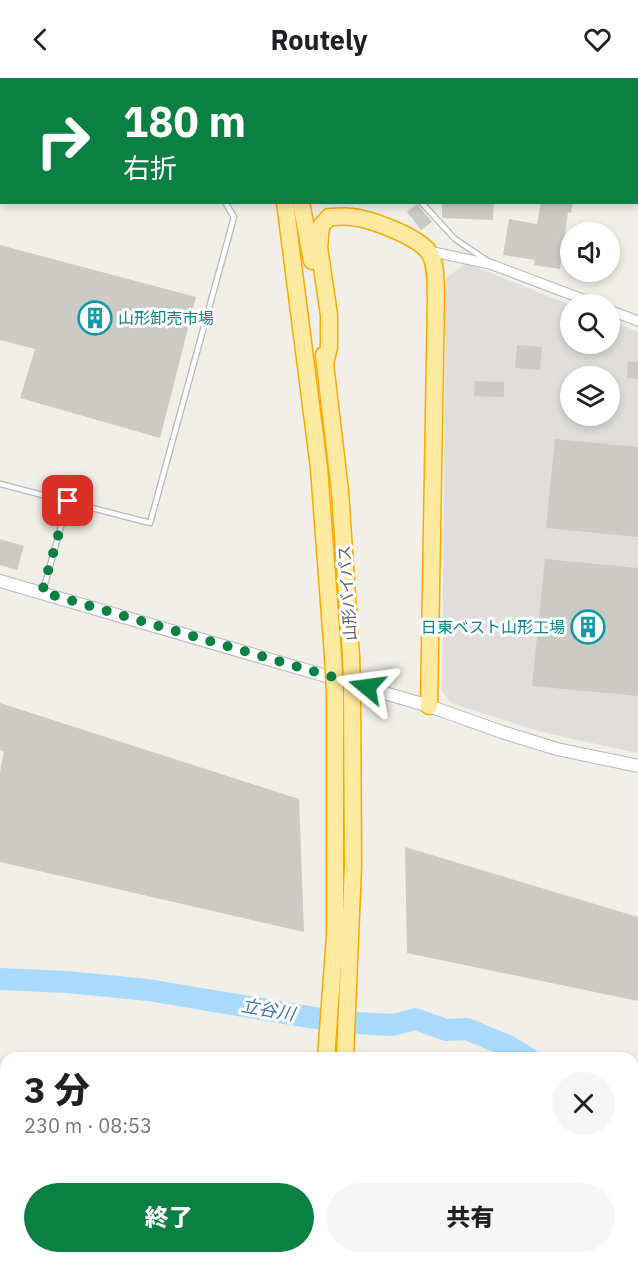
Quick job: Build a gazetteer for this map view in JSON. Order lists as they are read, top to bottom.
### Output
{
  "streets": {
    "highway": ["山形バイパス"]
  },
  "water": ["立谷川"],
  "places": {
    "building": ["山形卸売市場", "日東ベスト山形工場"]
  },
  "page": {
    "header": "Routely",
    "turn": ["180 m", "右折"],
    "heading": ["3 分", "230 m · 08:53"],
    "buttons": ["終了", "共有"]
  }
}
